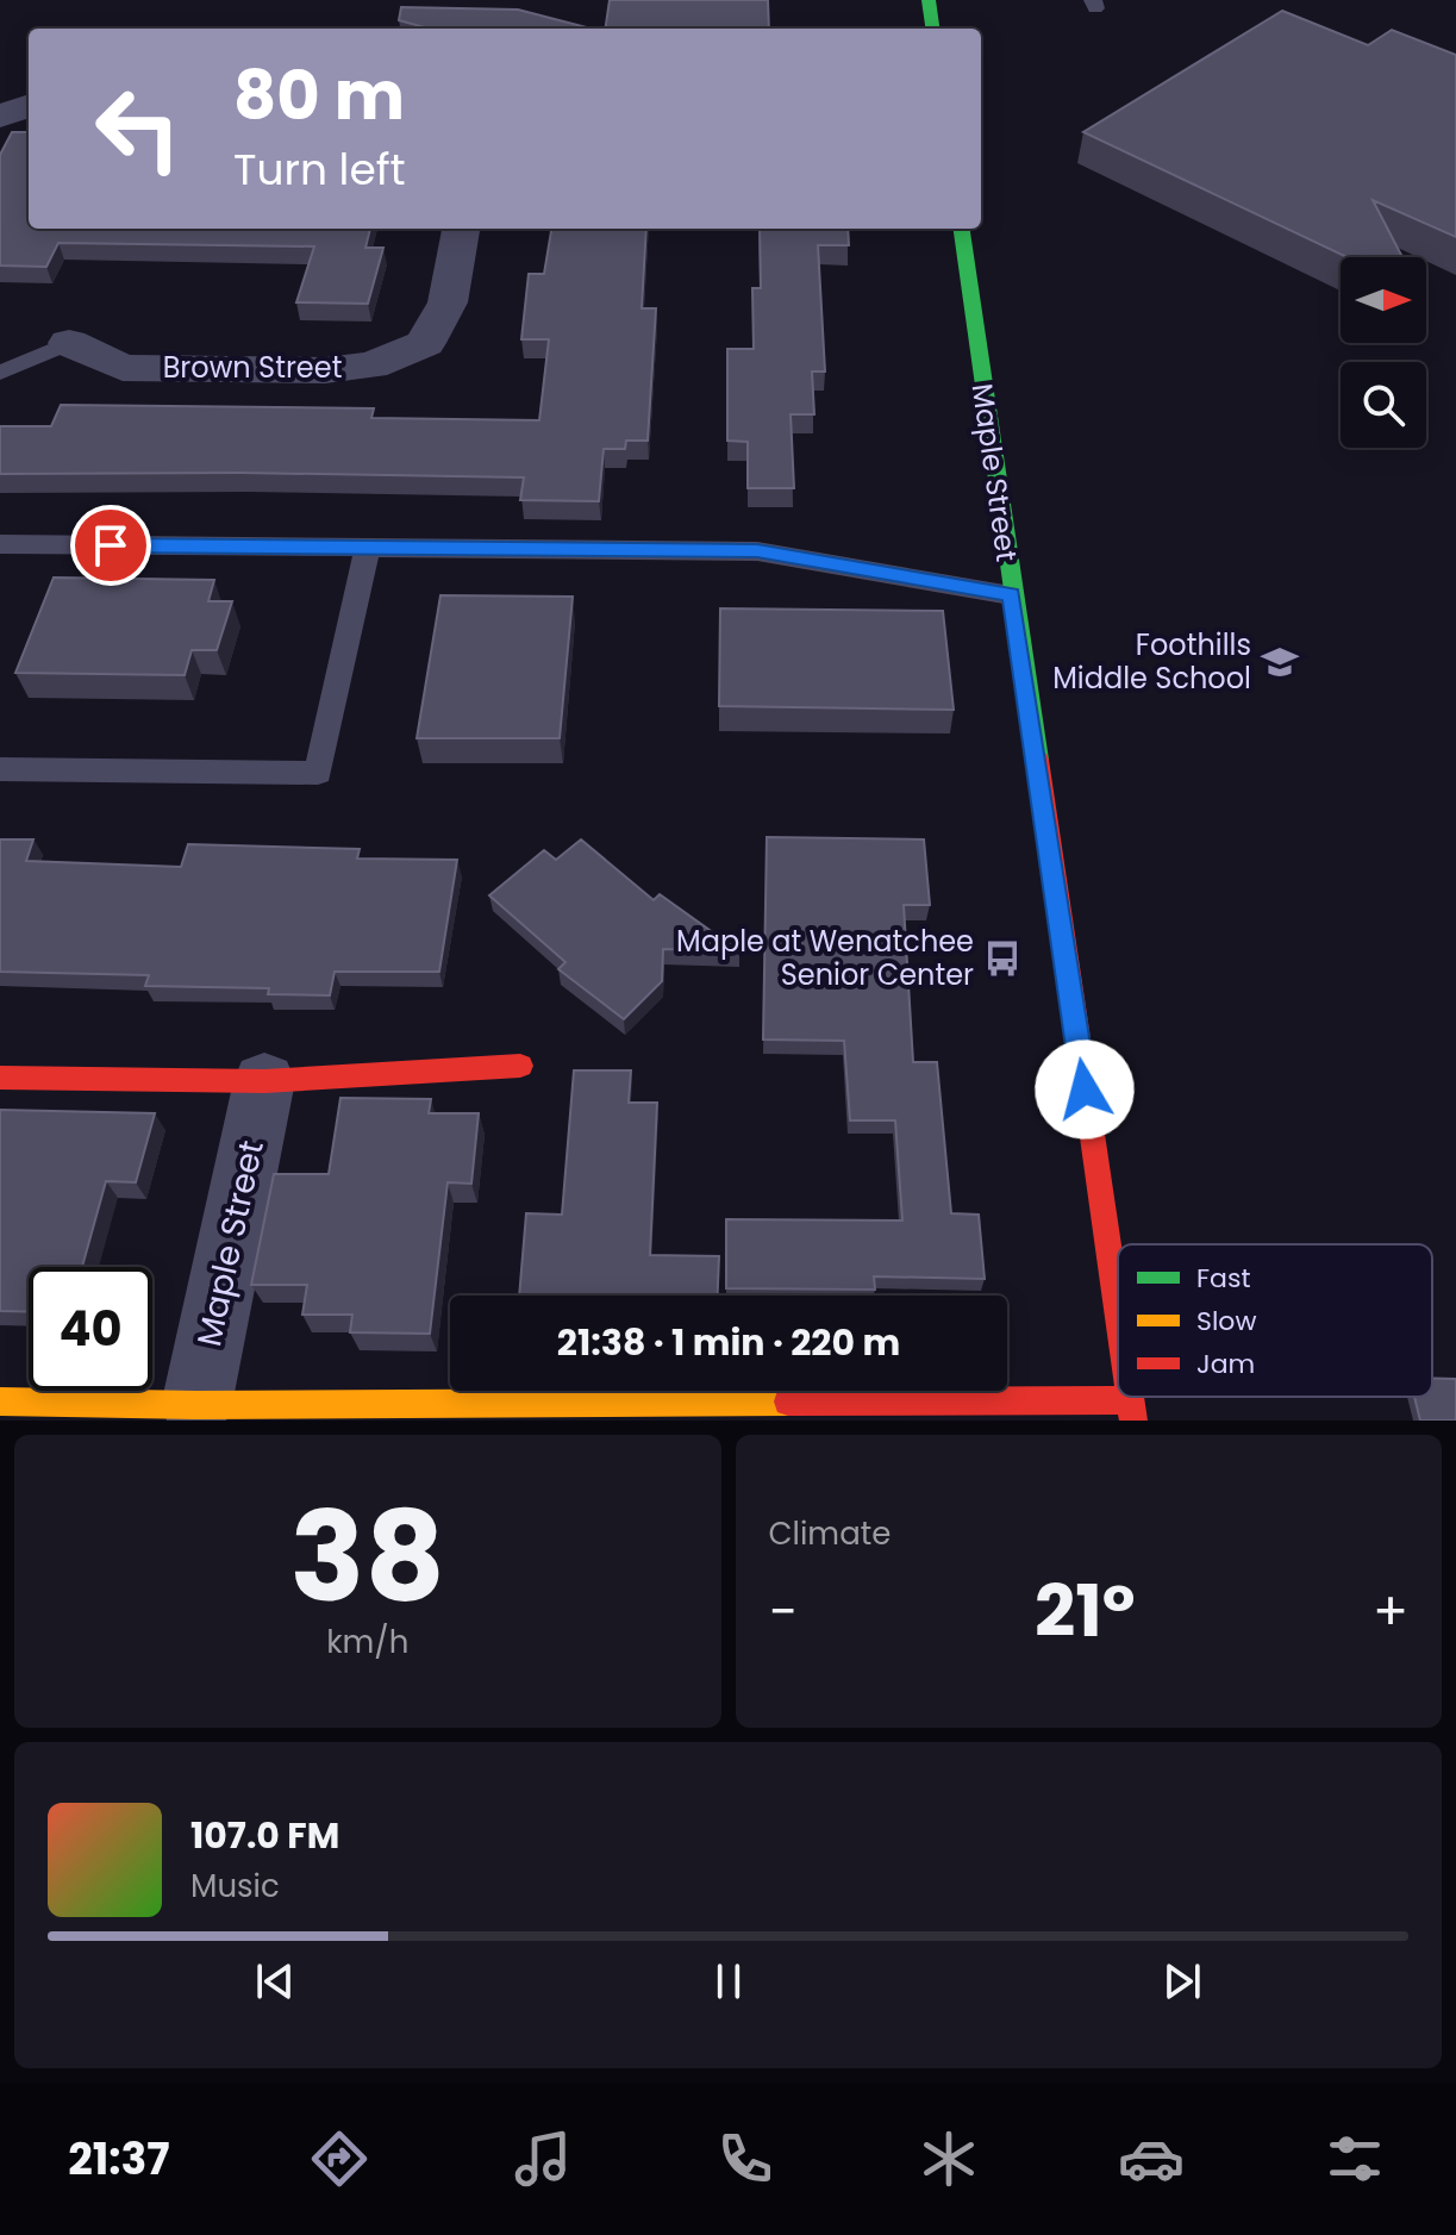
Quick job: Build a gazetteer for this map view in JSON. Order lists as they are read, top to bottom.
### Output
{
  "streets": {
    "street": ["Brown Street", "Maple Street"]
  },
  "places": {
    "school or university": ["Foothills Middle School"],
    "bus stop": ["Maple at Wenatchee Senior Center"]
  },
  "legend": ["Fast", "Slow", "Jam"],
  "north": "right",
  "page": {
    "turn": ["80 m", "Turn left"],
    "limit": "40",
    "trip": "21:38 · 1 min · 220 m",
    "tile": [
      ["38", "km/h"],
      "Climate"
    ],
    "heat": ["−", "21°", "+"],
    "song": ["107.0 FM", "Music"],
    "tabs": "21:37"
  }
}
